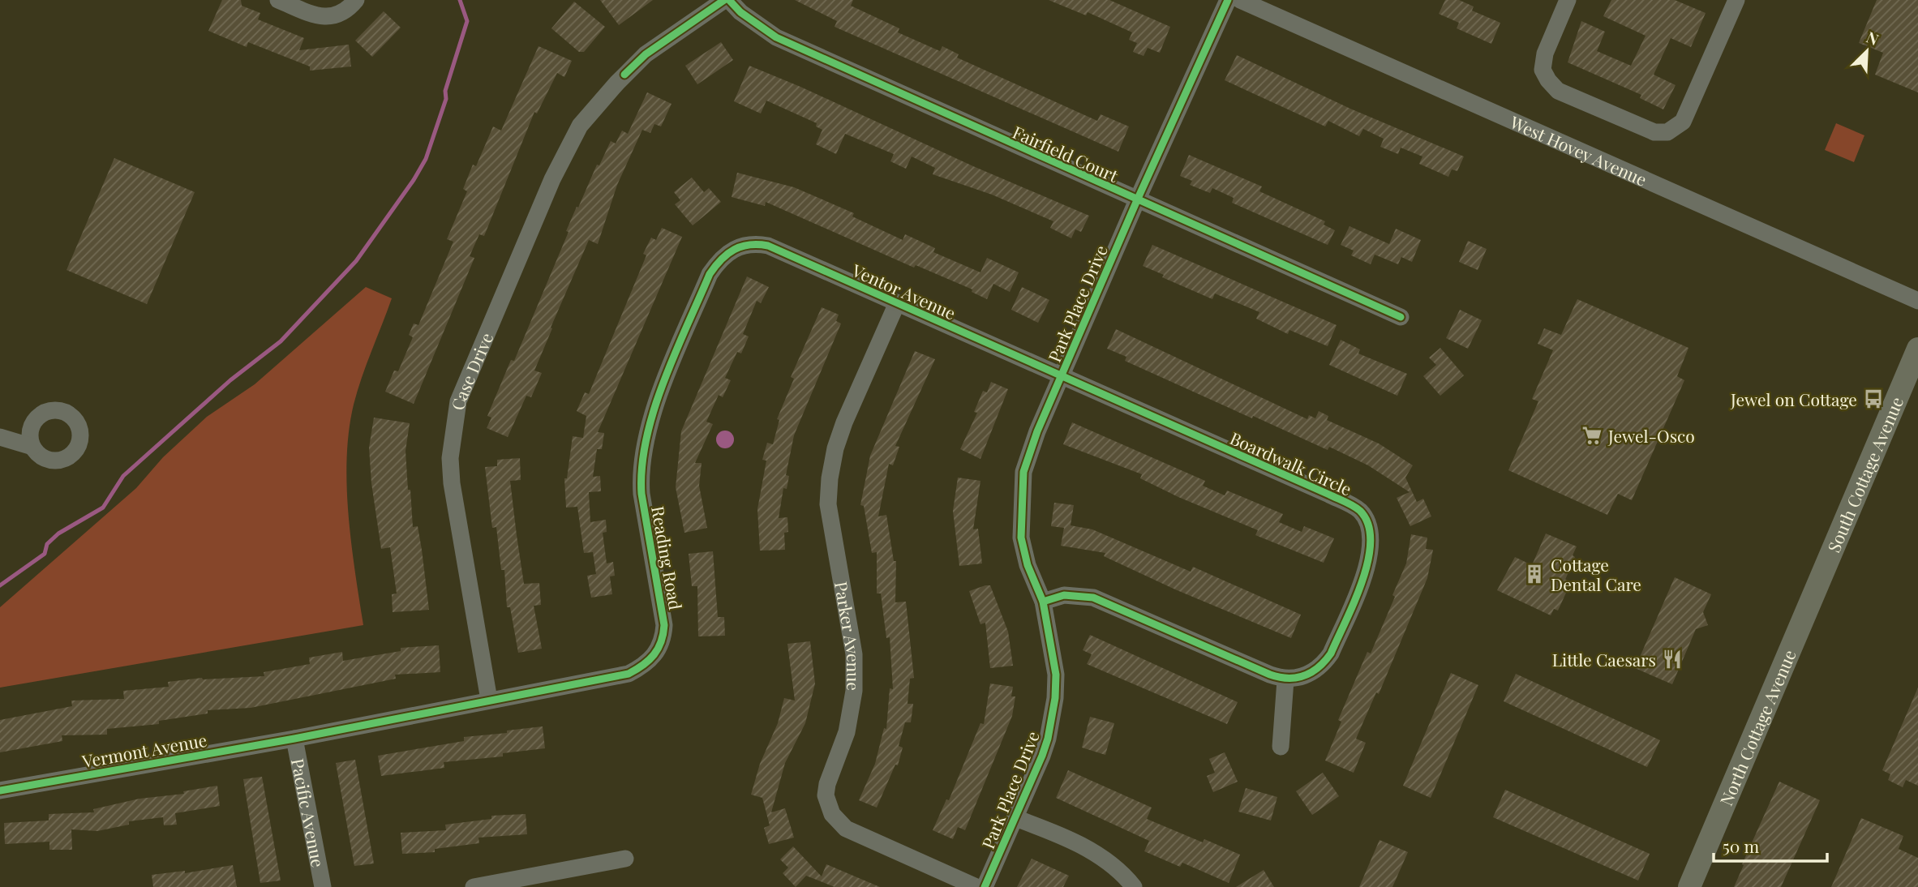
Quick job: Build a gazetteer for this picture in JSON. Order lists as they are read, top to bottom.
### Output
{
  "streets": {
    "main road": ["South Cottage Avenue", "North Cottage Avenue"],
    "street": [
      "West Hovey Avenue",
      "Fairfield Court",
      "Ventor Avenue",
      "Park Place Drive",
      "Case Drive",
      "Boardwalk Circle",
      "Reading Road",
      "Parker Avenue",
      "Vermont Avenue",
      "Pacific Avenue"
    ]
  },
  "crossings": [
    ["Fairfield Court", "Park Place Drive"],
    ["Ventor Avenue", "Park Place Drive"],
    ["Ventor Avenue", "Boardwalk Circle"],
    ["Ventor Avenue", "Reading Road"],
    ["Ventor Avenue", "Parker Avenue"],
    ["Park Place Drive", "Boardwalk Circle"],
    ["Case Drive", "Reading Road"],
    ["South Cottage Avenue", "North Cottage Avenue"],
    ["Reading Road", "Vermont Avenue"],
    ["Reading Road", "Pacific Avenue"],
    ["Vermont Avenue", "Pacific Avenue"]
  ],
  "places": {
    "bus stop": ["Jewel on Cottage"],
    "supermarket": ["Jewel-Osco"],
    "building": ["Cottage Dental Care"],
    "restaurant": ["Little Caesars"]
  },
  "scale_bar": "50 m",
  "north": "top right"
}
